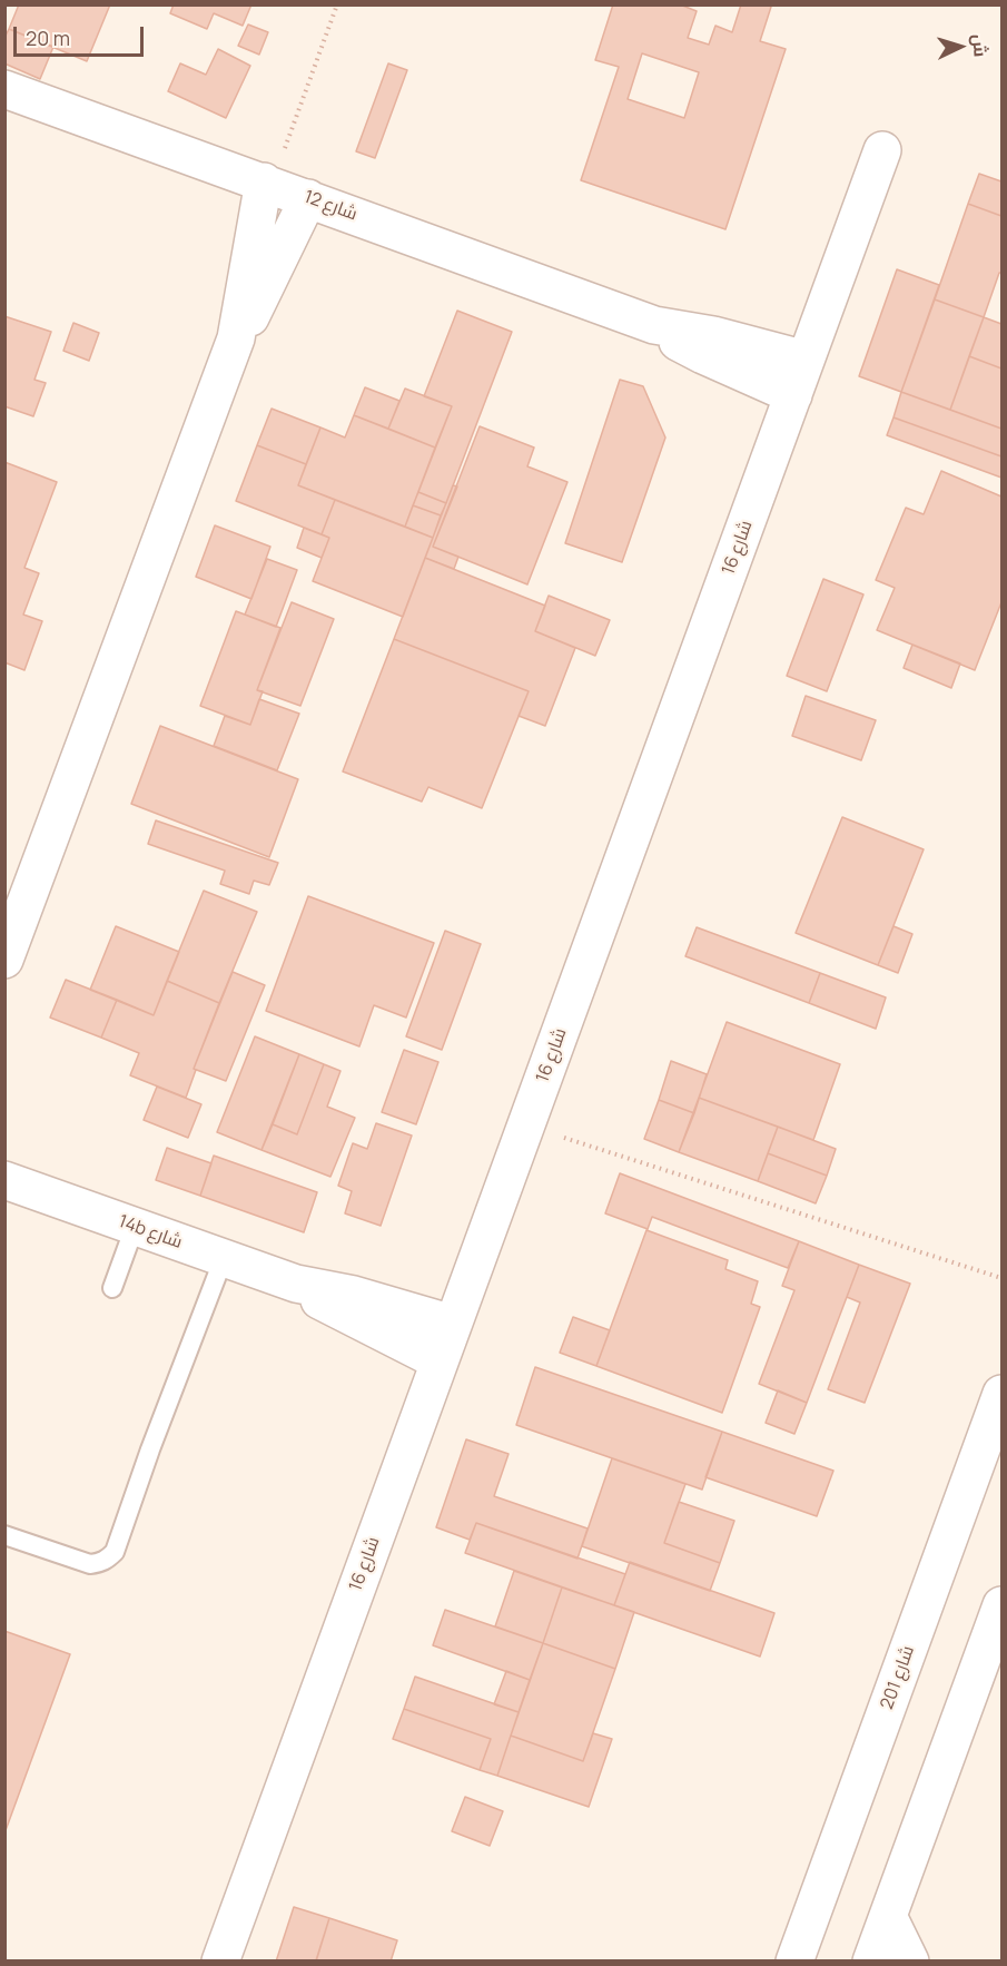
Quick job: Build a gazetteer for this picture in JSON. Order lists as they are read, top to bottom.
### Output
{
  "streets": {
    "street": [
      "شارع 12",
      "شارع 16",
      "14b شارع",
      "شارع 201"
    ]
  },
  "crossings": [
    ["شارع 12", "شارع 16"],
    ["شارع 16", "14b شارع"]
  ],
  "scale_bar": "20 m",
  "north": "right"
}
